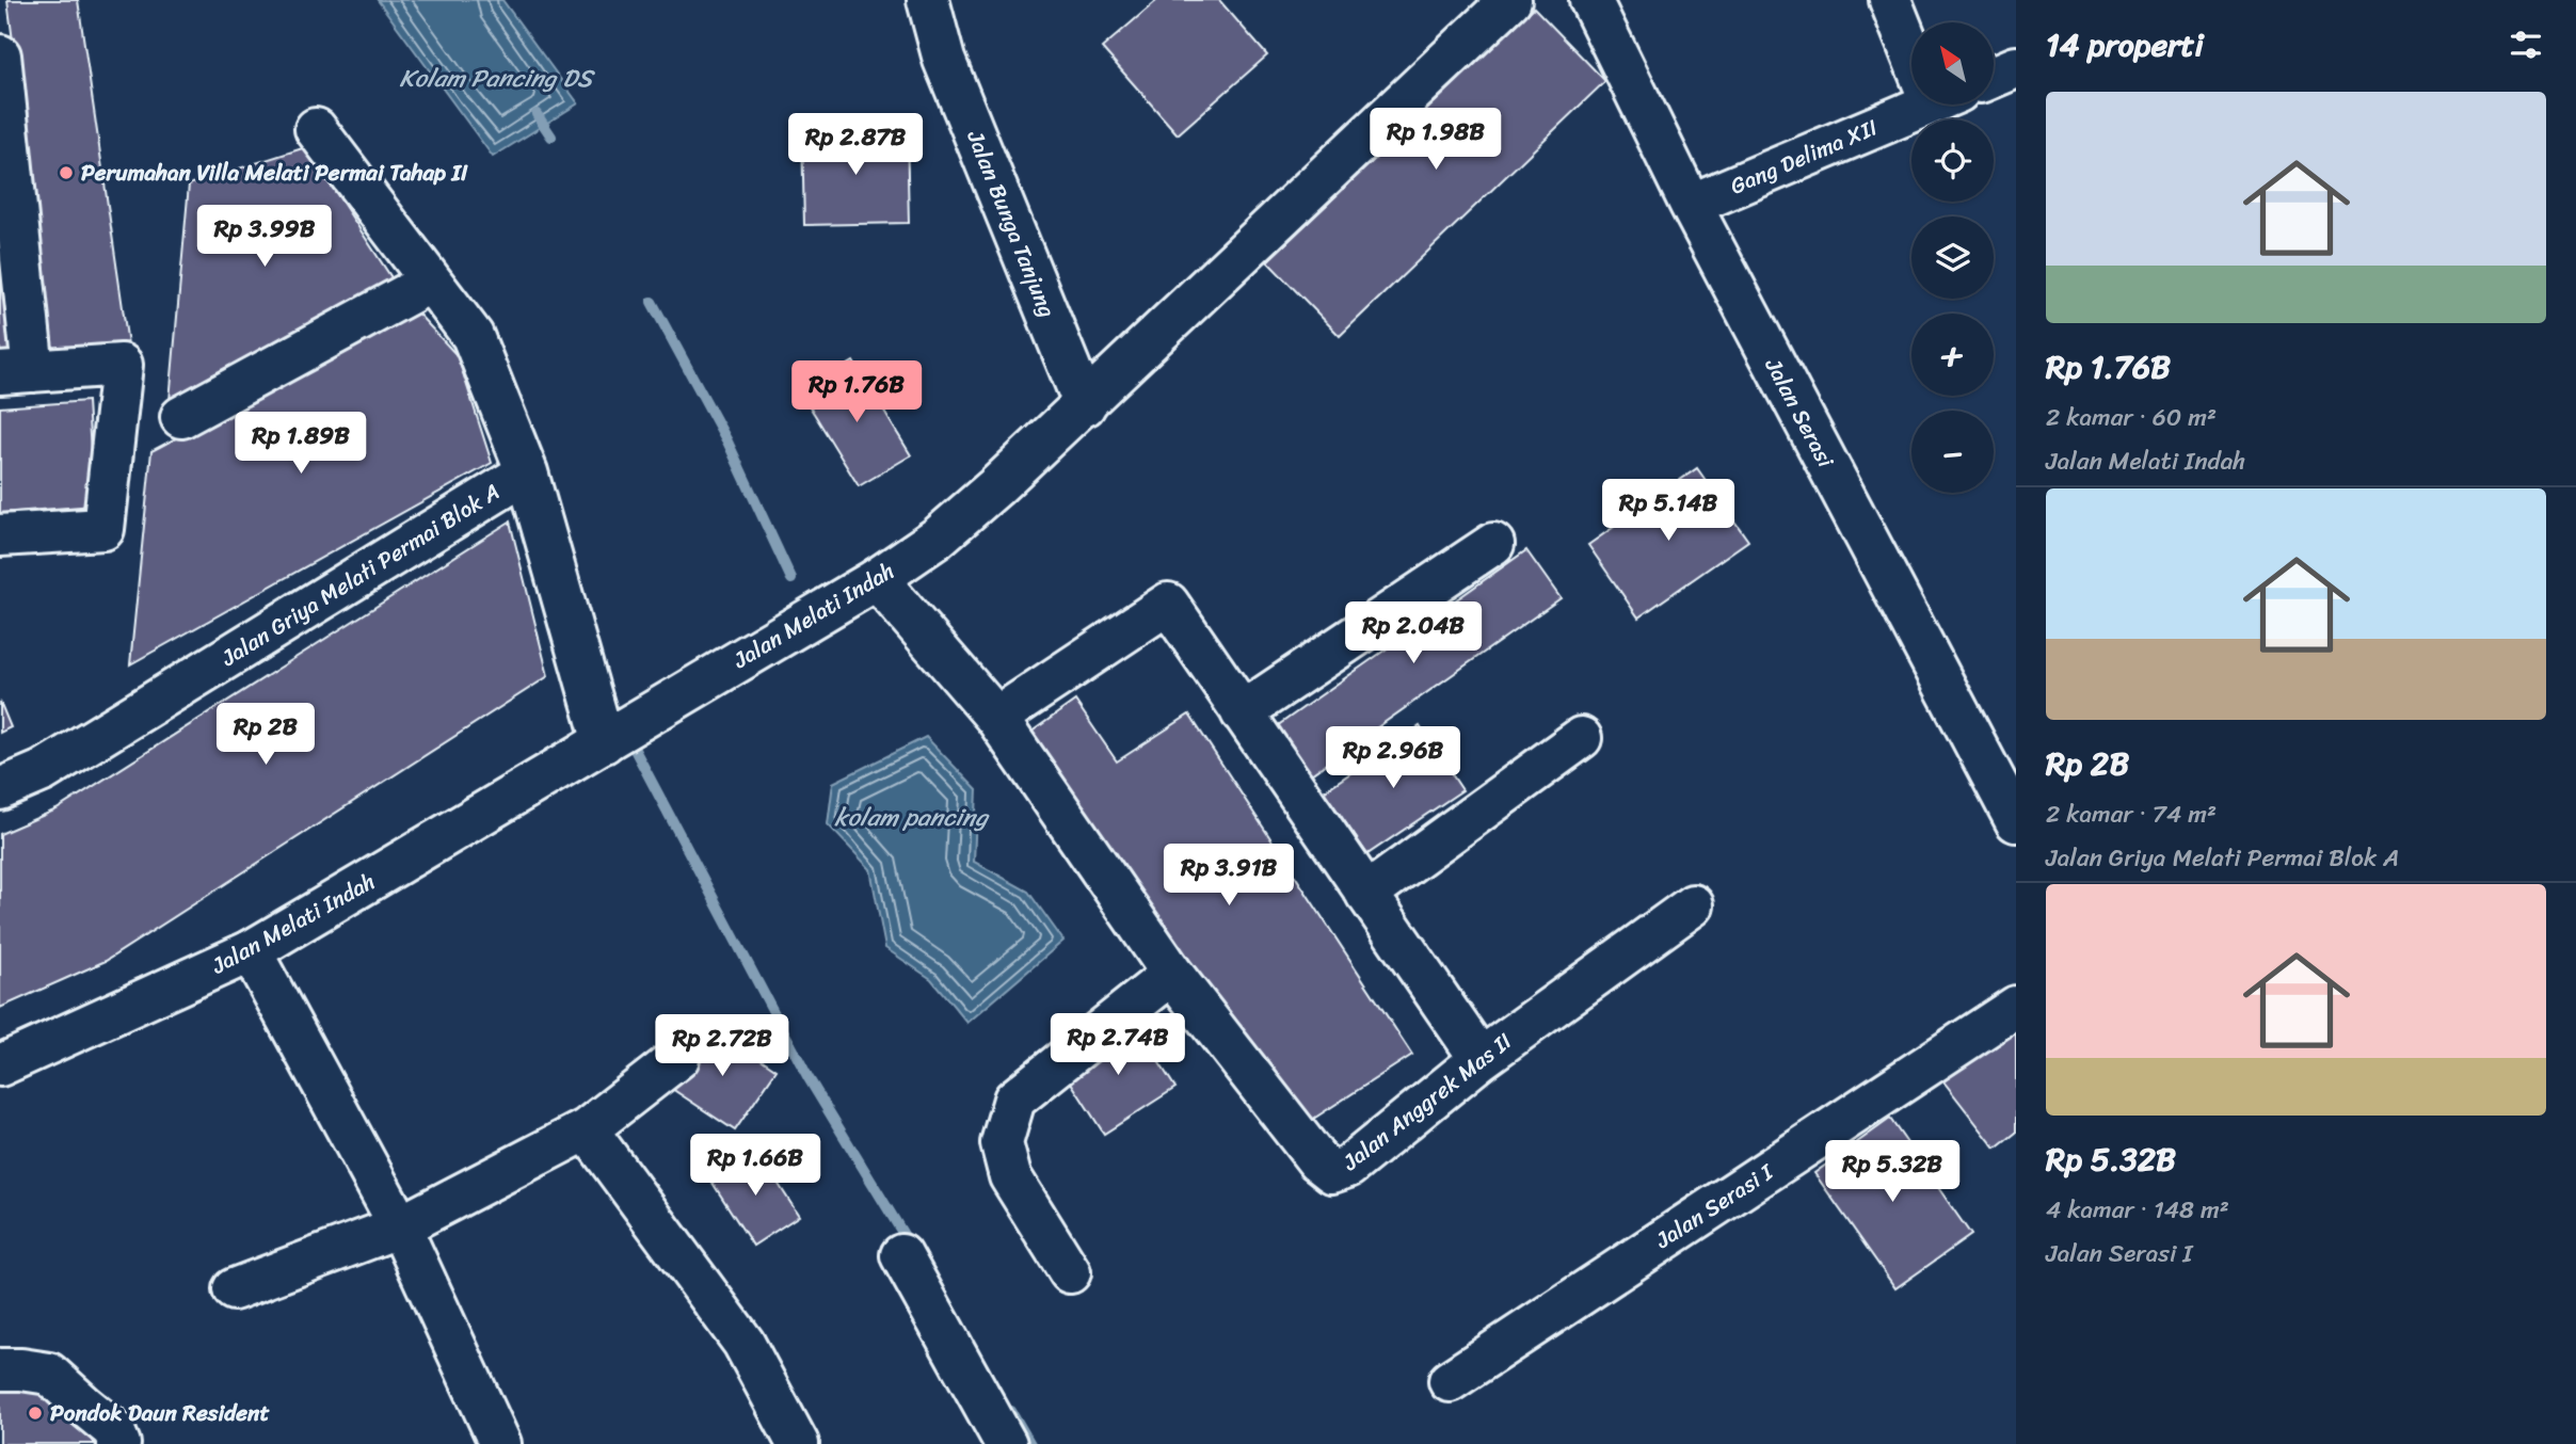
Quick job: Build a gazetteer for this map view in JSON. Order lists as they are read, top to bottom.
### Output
{
  "streets": {
    "street": [
      "Gang Delima XII",
      "Jalan Bunga Tanjung",
      "Jalan Serasi",
      "Jalan Griya Melati Permai Blok A",
      "Jalan Melati Indah",
      "Jalan Anggrek Mas II",
      "Jalan Serasi I"
    ]
  },
  "crossings": [
    ["Gang Delima XII", "Jalan Serasi"],
    ["Jalan Bunga Tanjung", "Jalan Melati Indah"],
    ["Jalan Melati Indah", "Jalan Anggrek Mas II"]
  ],
  "water": ["Kolam Pancing DS", "kolam pancing"],
  "places": ["Perumahan Villa Melati Permai Tahap II", "Pondok Daun Resident"],
  "north": "top left",
  "page": {
    "heading": "14 properti",
    "map_buttons": ["+", "−"],
    "list": [
      {
        "name": "Rp 1.76B",
        "note": "2 kamar · 60 m² · Jalan Melati Indah"
      },
      {
        "name": "Rp 2B",
        "note": "2 kamar · 74 m² · Jalan Griya Melati Permai Blok A"
      },
      {
        "name": "Rp 5.32B",
        "note": "4 kamar · 148 m² · Jalan Serasi I"
      }
    ],
    "price": [
      "Rp 1.98B",
      "Rp 2.87B",
      "Rp 3.99B",
      "Rp 1.76B",
      "Rp 1.89B",
      "Rp 5.14B",
      "Rp 2.04B",
      "Rp 2B",
      "Rp 2.96B",
      "Rp 3.91B",
      "Rp 2.74B",
      "Rp 2.72B",
      "Rp 1.66B",
      "Rp 5.32B"
    ]
  }
}
